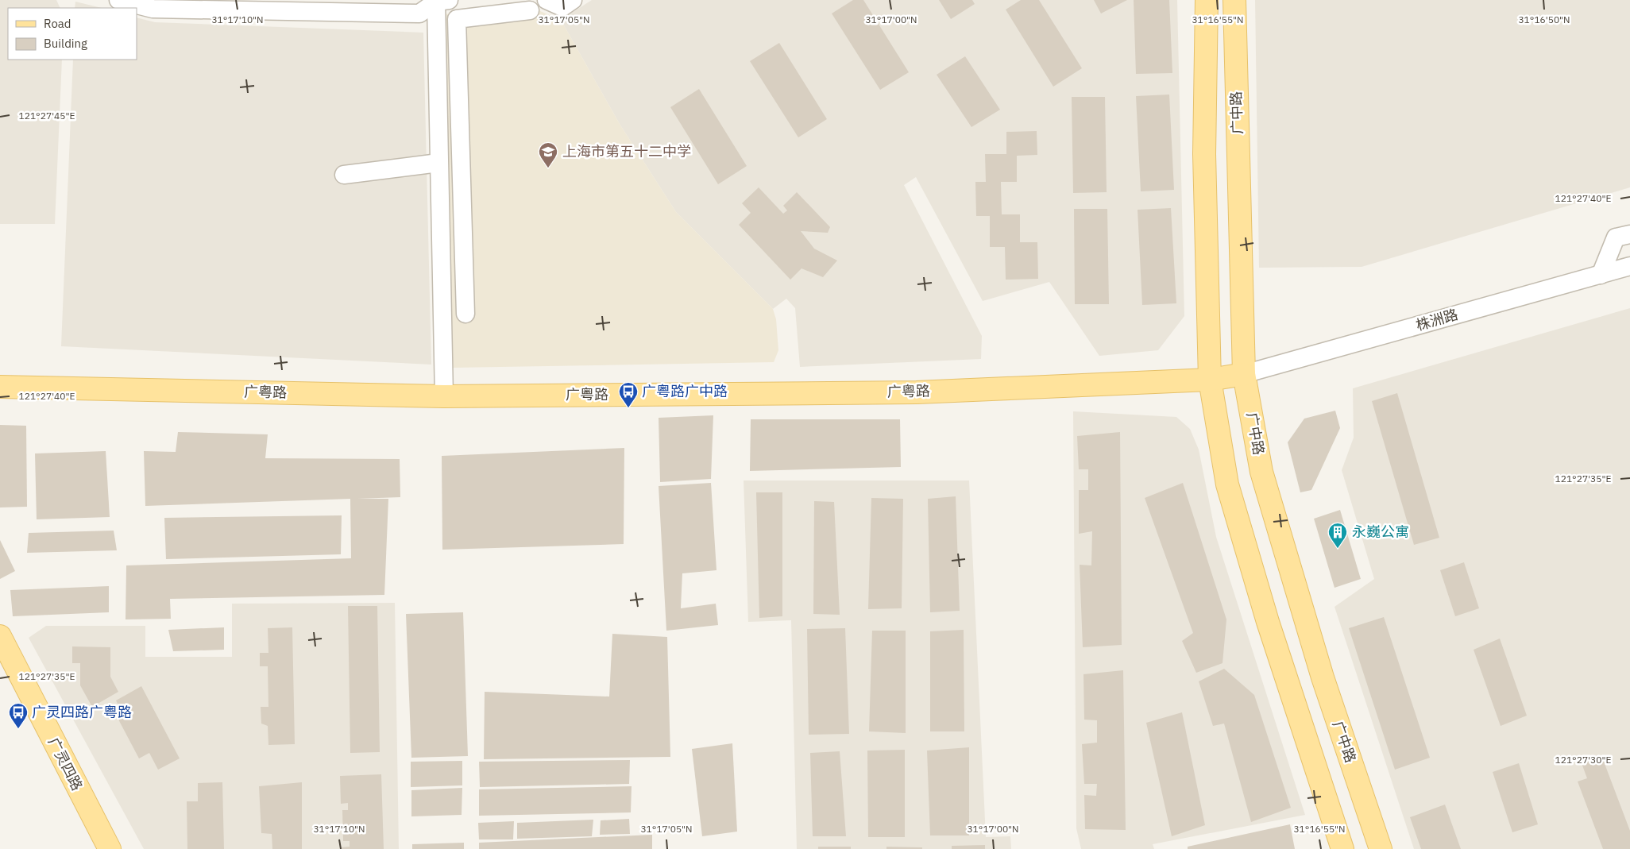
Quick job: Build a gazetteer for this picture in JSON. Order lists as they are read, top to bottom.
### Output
{
  "streets": {
    "main road": ["广中路", "广粤路", "广灵四路"],
    "street": ["株洲路"]
  },
  "crossings": [
    ["广中路", "株洲路"],
    ["广中路", "广粤路"],
    ["株洲路", "广粤路"]
  ],
  "places": {
    "school or university": ["上海市第五十二中学"],
    "bus stop": ["广粤路广中路", "广灵四路广粤路"],
    "building": ["永巍公寓"]
  },
  "legend": ["Road", "Building"],
  "coordinates": [
    "31°17'10\"N",
    "31°17'05\"N",
    "31°17'00\"N",
    "31°16'55\"N",
    "31°16'50\"N",
    "121°27'45\"E",
    "121°27'40\"E",
    "121°27'35\"E",
    "121°27'30\"E"
  ]
}
